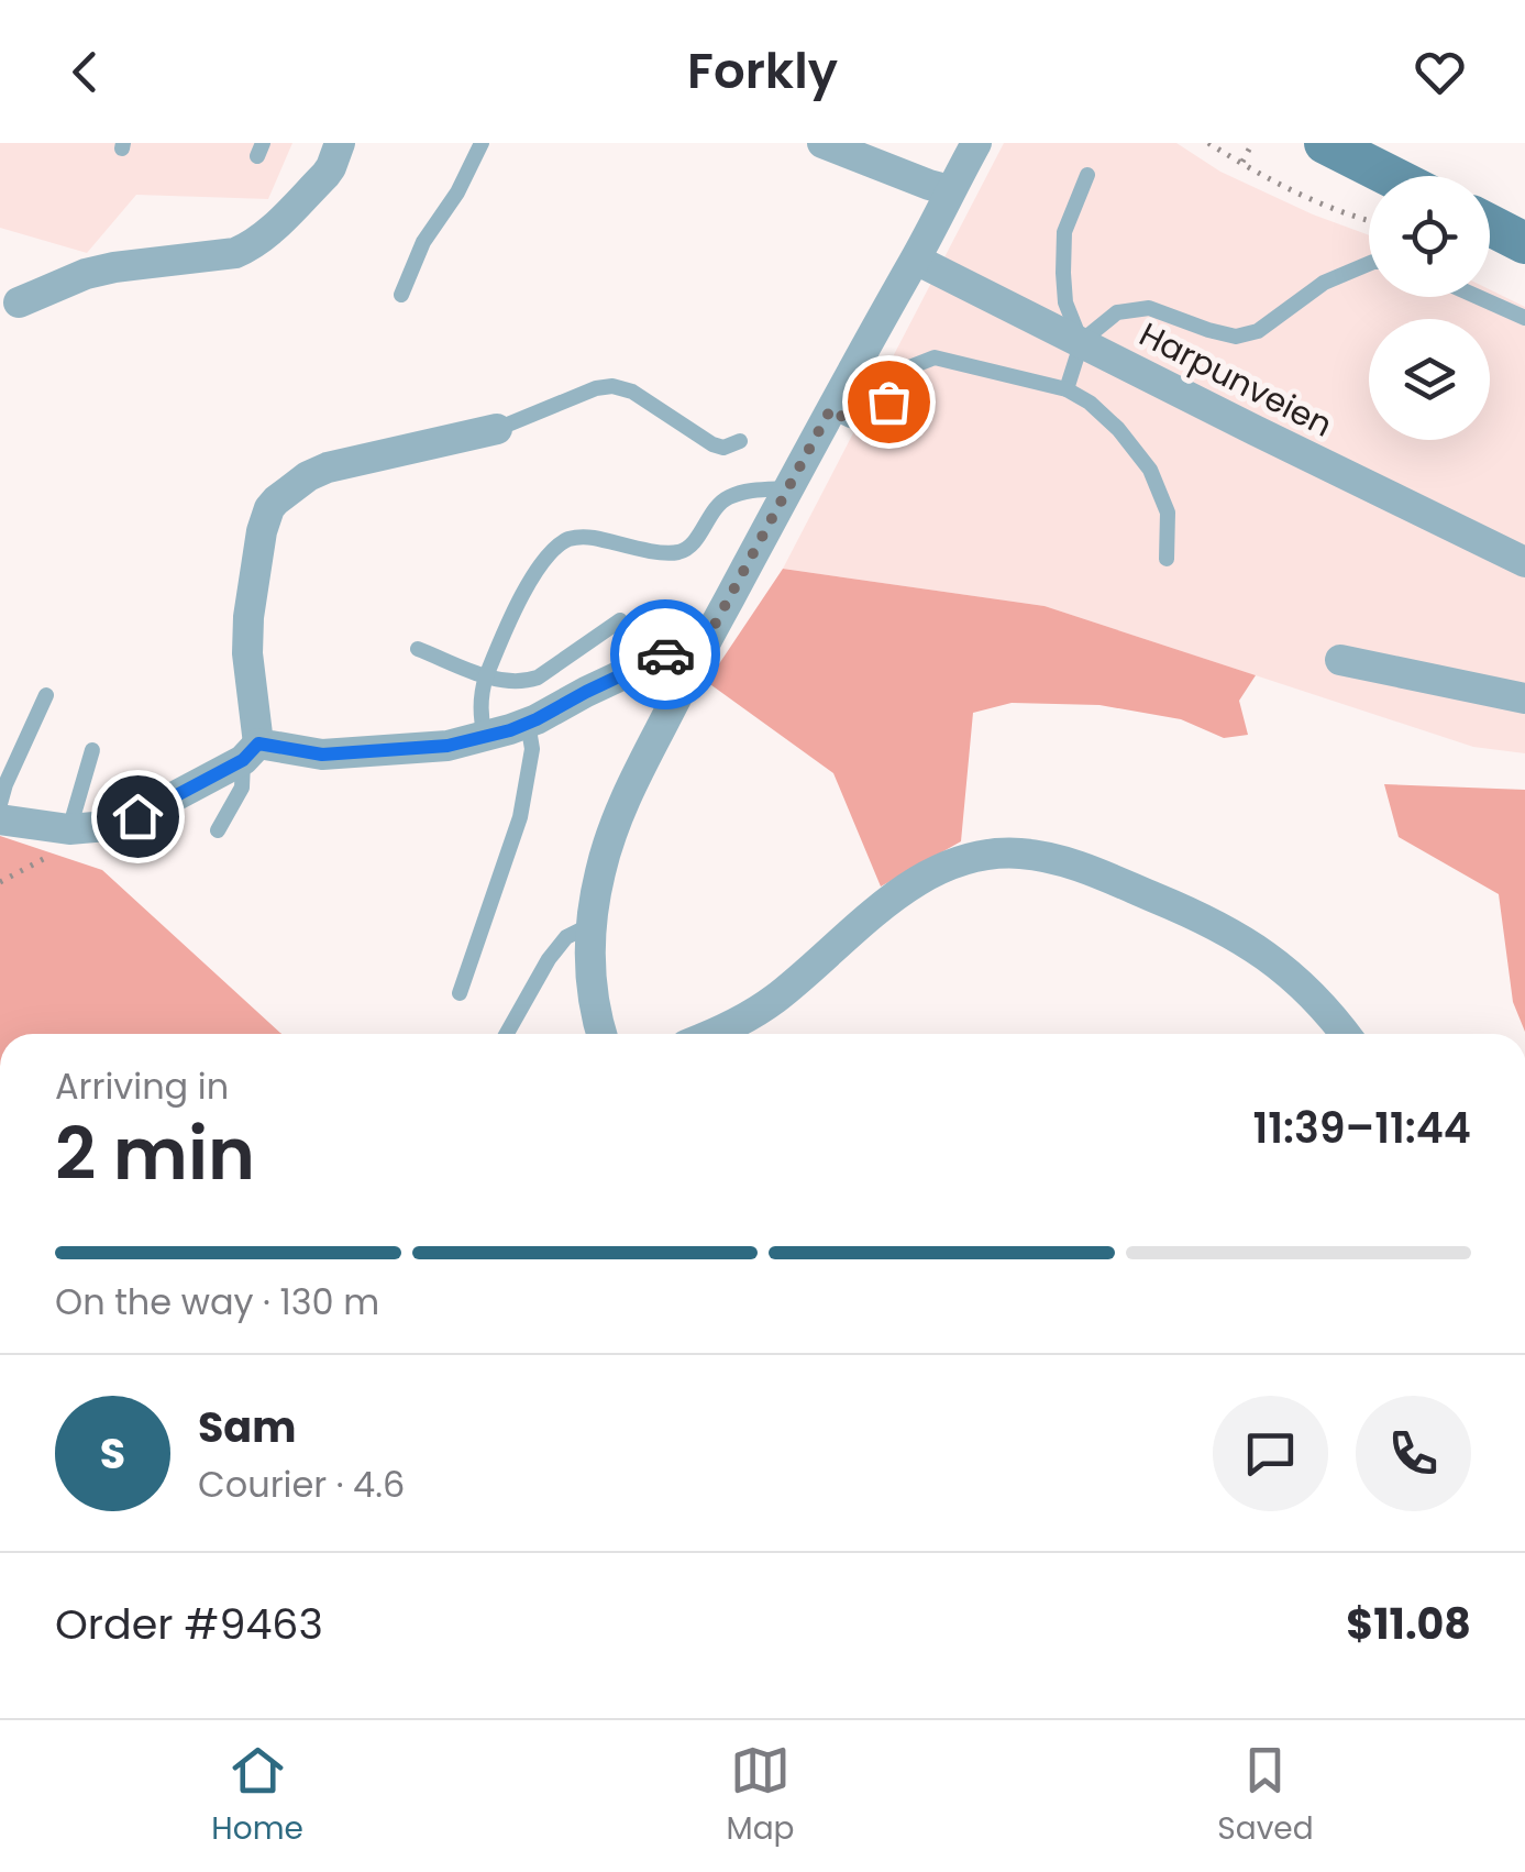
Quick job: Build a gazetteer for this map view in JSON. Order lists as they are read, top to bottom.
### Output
{
  "streets": {
    "street": ["Harpunveien"]
  },
  "page": {
    "header": "Forkly",
    "heading": ["2 min", "Arriving in", "11:39–11:44"],
    "panel": [
      "Sam",
      "Courier · 4.6",
      "Order #9463",
      "$11.08"
    ],
    "bar": "On the way · 130 m",
    "round": "S",
    "tabs": ["Home", "Map", "Saved"]
  }
}
